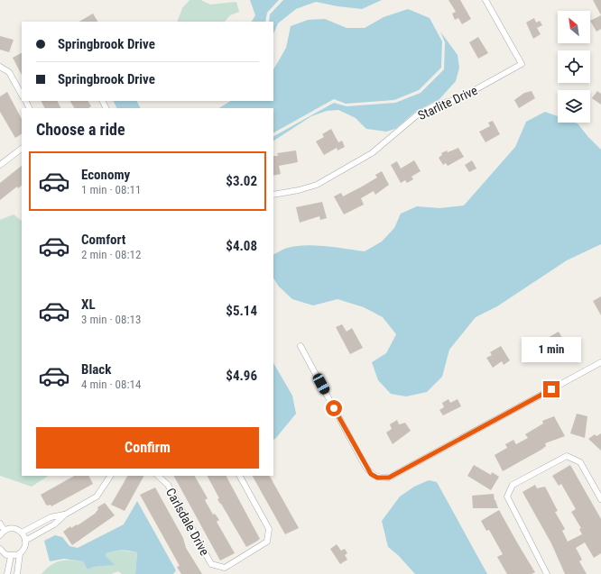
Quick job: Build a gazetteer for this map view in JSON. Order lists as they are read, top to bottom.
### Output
{
  "streets": {
    "street": ["Starlite Drive", "Carlsdale Drive"]
  },
  "north": "top left",
  "page": {
    "banner": ["Springbrook Drive", "Springbrook Drive"],
    "heading": "Choose a ride",
    "list": [
      {
        "name": "Economy",
        "note": "1 min · 08:11",
        "value": "$3.02"
      },
      {
        "name": "Comfort",
        "note": "2 min · 08:12",
        "value": "$4.08"
      },
      {
        "name": "XL",
        "note": "3 min · 08:13",
        "value": "$5.14"
      },
      {
        "name": "Black",
        "note": "4 min · 08:14",
        "value": "$4.96"
      }
    ],
    "bubble": "1 min",
    "buttons": "Confirm"
  }
}
